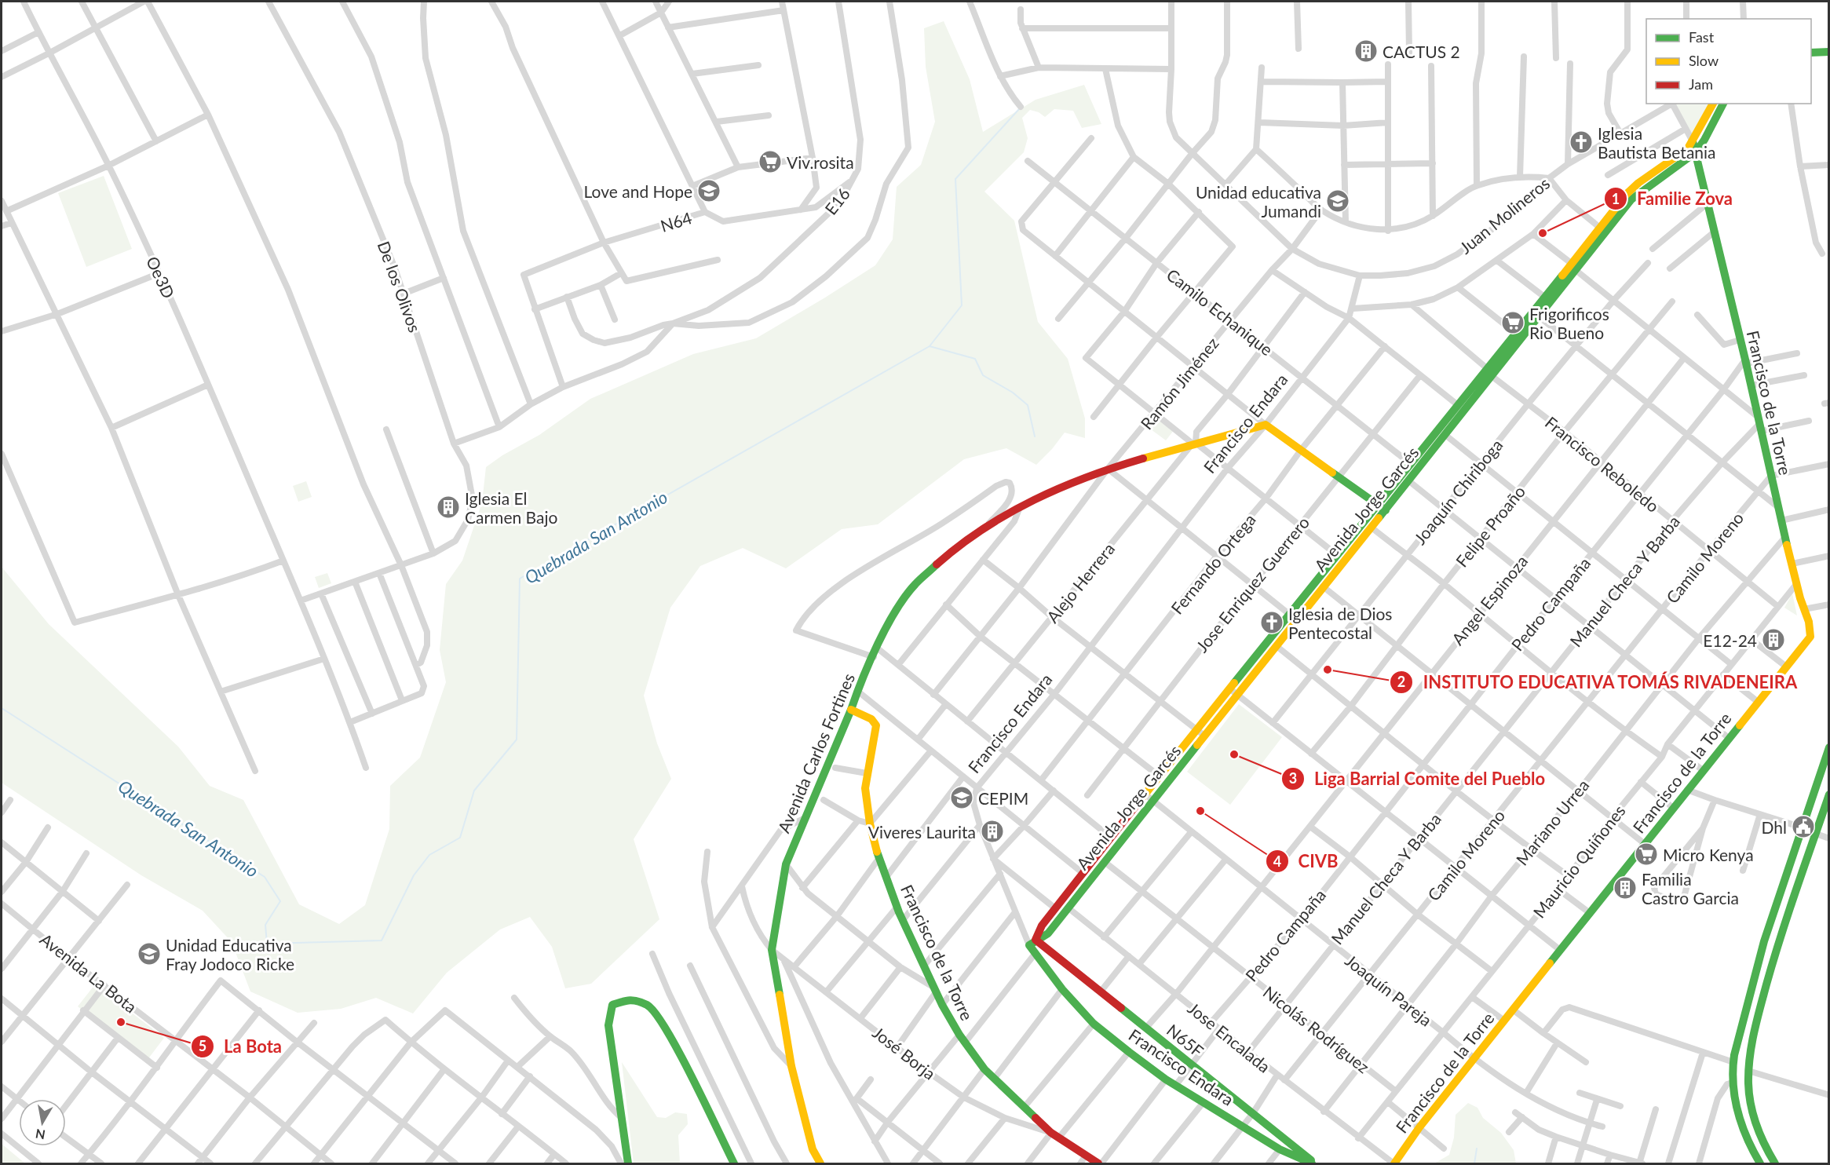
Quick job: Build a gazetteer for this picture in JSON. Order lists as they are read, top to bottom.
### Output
{
  "streets": {
    "street": [
      "E16",
      "Juan Molineros",
      "N64",
      "Oe3D",
      "De los Olivos",
      "Camilo Echanique",
      "Ramón Jiménez",
      "Francisco de la Torre",
      "Francisco Endara",
      "Francisco Reboledo",
      "Joaquín Chiriboga",
      "Avenida Jorge Garcés",
      "Felipe Proaño",
      "Camilo Moreno",
      "Fernando Ortega",
      "Manuel Checa Y Barba",
      "Alejo Herrera",
      "Jose Enriquez Guerrero",
      "Angel Espinoza",
      "Pedro Campaña",
      "Avenida Carlos Fortines",
      "Mariano Urrea",
      "Mauricio Quiñones",
      "Avenida La Bota",
      "Joaquín Pareja",
      "Nicolás Rodríguez",
      "Jose Encalada",
      "N65F",
      "José Borja"
    ]
  },
  "crossings": [
    ["E16", "N64"],
    ["Juan Molineros", "Ramón Jiménez"],
    ["Juan Molineros", "Francisco Endara"],
    ["Camilo Echanique", "Ramón Jiménez"],
    ["Camilo Echanique", "Francisco Endara"],
    ["Camilo Echanique", "Avenida Jorge Garcés"],
    ["Camilo Echanique", "Fernando Ortega"],
    ["Camilo Echanique", "Alejo Herrera"],
    ["Camilo Echanique", "Jose Enriquez Guerrero"],
    ["Ramón Jiménez", "Avenida Carlos Fortines"],
    ["Francisco de la Torre", "Avenida Jorge Garcés"],
    ["Francisco de la Torre", "Camilo Moreno"],
    ["Francisco de la Torre", "Manuel Checa Y Barba"],
    ["Francisco de la Torre", "Pedro Campaña"],
    ["Francisco de la Torre", "Avenida Carlos Fortines"],
    ["Francisco de la Torre", "Mariano Urrea"],
    ["Francisco de la Torre", "Mauricio Quiñones"],
    ["Francisco de la Torre", "Joaquín Pareja"],
    ["Francisco de la Torre", "Jose Encalada"],
    ["Francisco de la Torre", "José Borja"],
    ["Francisco Endara", "Avenida Jorge Garcés"],
    ["Francisco Endara", "Avenida Carlos Fortines"],
    ["Francisco Endara", "N65F"],
    ["Francisco Reboledo", "Joaquín Chiriboga"],
    ["Francisco Reboledo", "Avenida Jorge Garcés"],
    ["Francisco Reboledo", "Felipe Proaño"],
    ["Francisco Reboledo", "Camilo Moreno"],
    ["Francisco Reboledo", "Manuel Checa Y Barba"],
    ["Francisco Reboledo", "Angel Espinoza"],
    ["Francisco Reboledo", "Pedro Campaña"],
    ["Francisco Reboledo", "Mariano Urrea"],
    ["Francisco Reboledo", "Mauricio Quiñones"],
    ["Avenida Jorge Garcés", "Joaquín Pareja"],
    ["Avenida Jorge Garcés", "Nicolás Rodríguez"],
    ["Avenida Jorge Garcés", "Jose Encalada"],
    ["Avenida Jorge Garcés", "N65F"],
    ["Camilo Moreno", "Joaquín Pareja"],
    ["Camilo Moreno", "Nicolás Rodríguez"],
    ["Camilo Moreno", "Jose Encalada"],
    ["Manuel Checa Y Barba", "Joaquín Pareja"],
    ["Manuel Checa Y Barba", "Nicolás Rodríguez"],
    ["Manuel Checa Y Barba", "Jose Encalada"],
    ["Alejo Herrera", "Avenida Carlos Fortines"],
    ["Angel Espinoza", "Joaquín Pareja"],
    ["Angel Espinoza", "Nicolás Rodríguez"],
    ["Angel Espinoza", "Jose Encalada"],
    ["Pedro Campaña", "Joaquín Pareja"],
    ["Pedro Campaña", "Nicolás Rodríguez"],
    ["Pedro Campaña", "Jose Encalada"],
    ["Avenida Carlos Fortines", "José Borja"],
    ["Mariano Urrea", "Joaquín Pareja"],
    ["Mariano Urrea", "Nicolás Rodríguez"],
    ["Mariano Urrea", "Jose Encalada"],
    ["Mauricio Quiñones", "Joaquín Pareja"],
    ["Mauricio Quiñones", "Nicolás Rodríguez"],
    ["Mauricio Quiñones", "Jose Encalada"]
  ],
  "water": ["Quebrada San Antonio"],
  "places": {
    "building": [
      "CACTUS 2",
      "Iglesia El Carmen Bajo",
      "E12-24",
      "Viveres Laurita",
      "Familia Castro Garcia"
    ],
    "church": ["Iglesia Bautista Betania", "Iglesia de Dios Pentecostal"],
    "supermarket": ["Viv.rosita", "Frigorificos Rio Bueno", "Micro Kenya"],
    "school or university": [
      "Love and Hope",
      "Unidad educativa Jumandi",
      "CEPIM",
      "Unidad Educativa Fray Jodoco Ricke"
    ],
    "other": [
      "Familie Zova",
      "INSTITUTO EDUCATIVA TOMÁS RIVADENEIRA",
      "Liga Barrial Comite del Pueblo",
      "CIVB",
      "La Bota"
    ],
    "public building": ["Dhl"]
  },
  "legend": ["Fast", "Slow", "Jam"],
  "north": "bottom"
}
